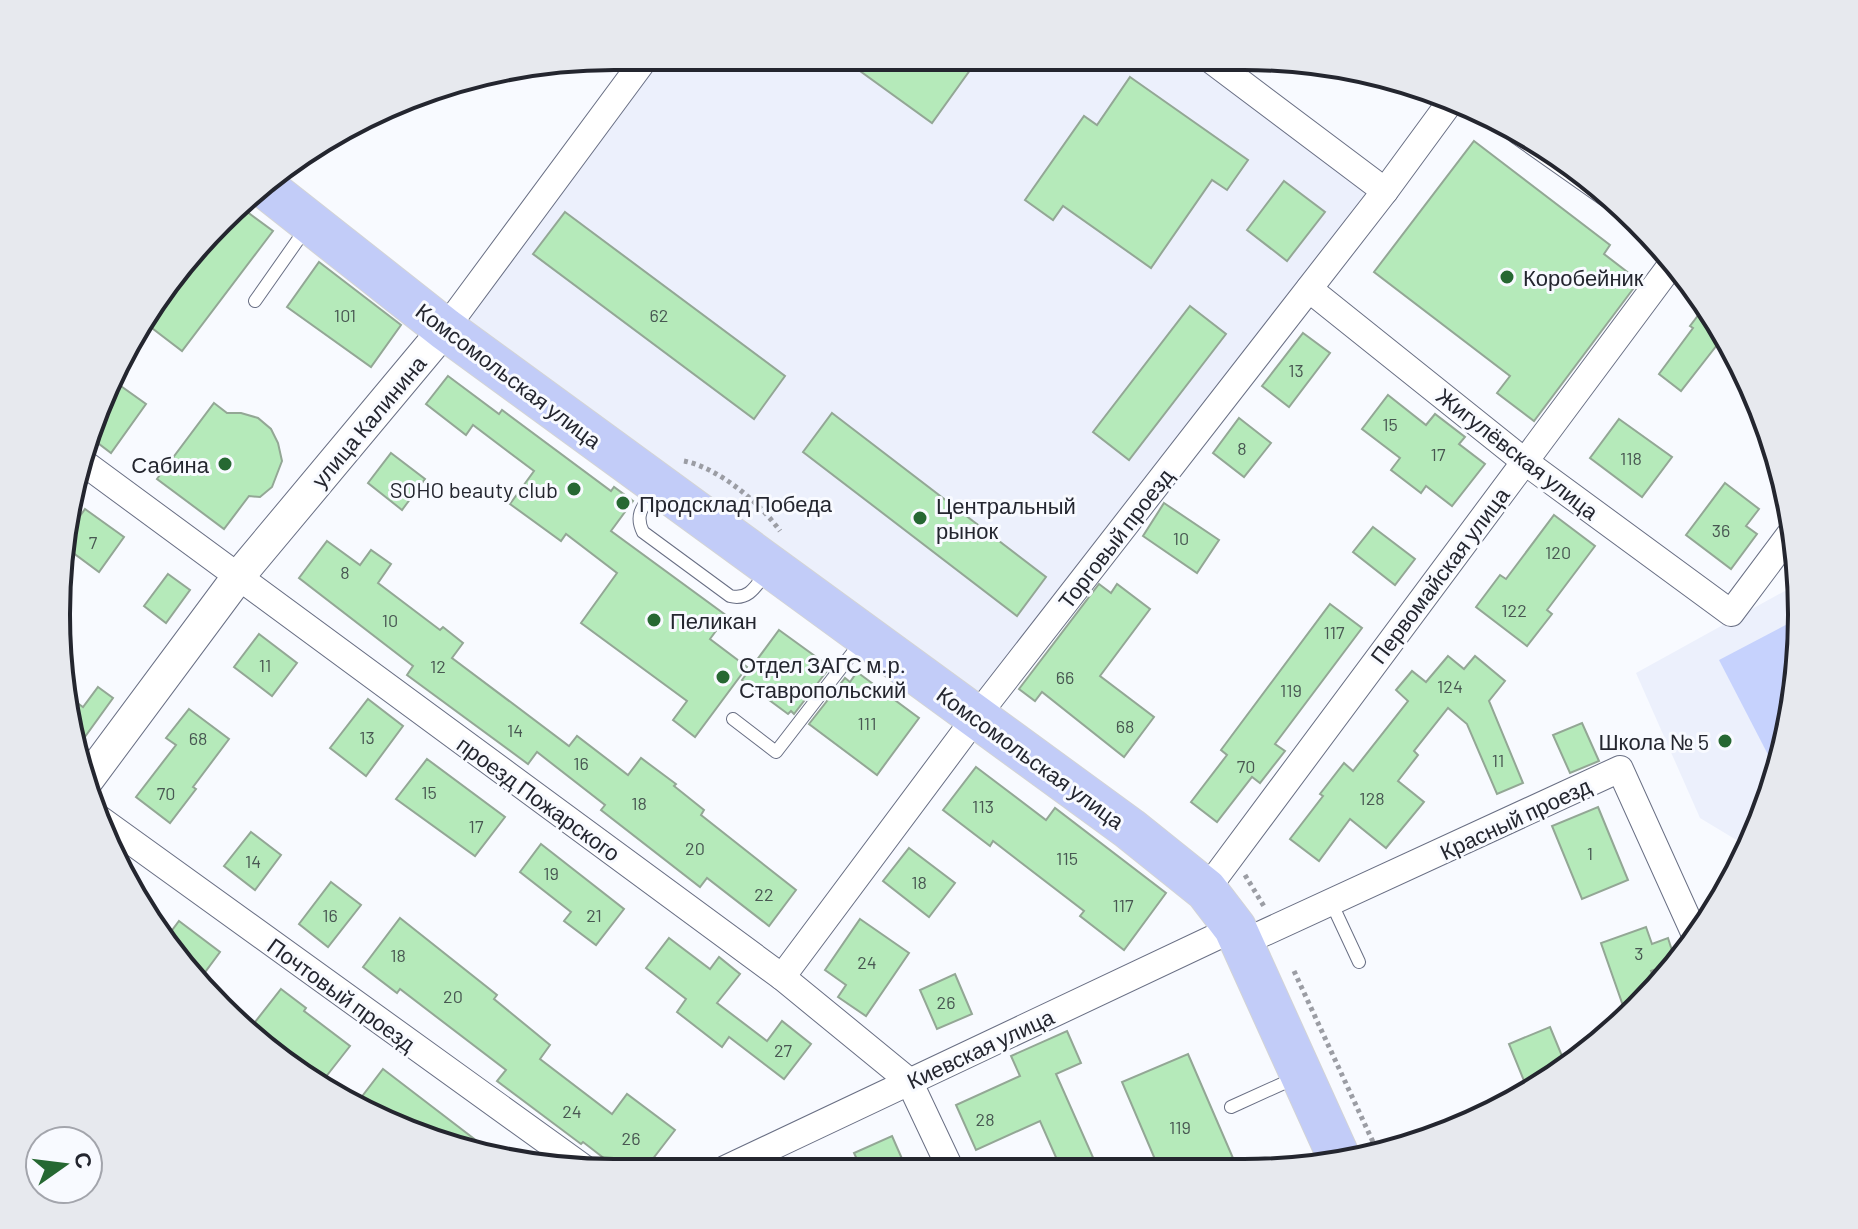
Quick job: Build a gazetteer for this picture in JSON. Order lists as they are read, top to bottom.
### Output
{
  "streets": {
    "main road": ["Комсомольская улица"],
    "street": [
      "улица Калинина",
      "Жигулёвская улица",
      "Торговый проезд",
      "Первомайская улица",
      "проезд Пожарского",
      "Красный проезд",
      "Почтовый проезд",
      "Киевская улица"
    ]
  },
  "crossings": [
    ["Комсомольская улица", "улица Калинина"],
    ["Комсомольская улица", "Торговый проезд"],
    ["Комсомольская улица", "Первомайская улица"],
    ["Комсомольская улица", "Красный проезд"],
    ["Комсомольская улица", "Киевская улица"],
    ["улица Калинина", "проезд Пожарского"],
    ["Жигулёвская улица", "Торговый проезд"],
    ["Жигулёвская улица", "Первомайская улица"],
    ["Торговый проезд", "проезд Пожарского"],
    ["проезд Пожарского", "Киевская улица"],
    ["Красный проезд", "Киевская улица"]
  ],
  "places": [
    "Коробейник",
    "Сабина",
    "SOHO beauty club",
    "Продсклад Победа",
    "Центральный рынок",
    "Пеликан",
    "Отдел ЗАГС м.р. Ставропольский",
    "Школа № 5"
  ],
  "house_numbers": [
    "101",
    "62",
    "13",
    "15",
    "8",
    "17",
    "118",
    "36",
    "10",
    "7",
    "120",
    "8",
    "122",
    "10",
    "117",
    "11",
    "12",
    "66",
    "124",
    "119",
    "111",
    "68",
    "14",
    "13",
    "68",
    "11",
    "16",
    "70",
    "15",
    "70",
    "128",
    "18",
    "113",
    "17",
    "20",
    "1",
    "115",
    "14",
    "19",
    "18",
    "22",
    "117",
    "16",
    "21",
    "3",
    "18",
    "24",
    "20",
    "26",
    "27",
    "24",
    "28",
    "119",
    "26"
  ],
  "north": "right"
}
